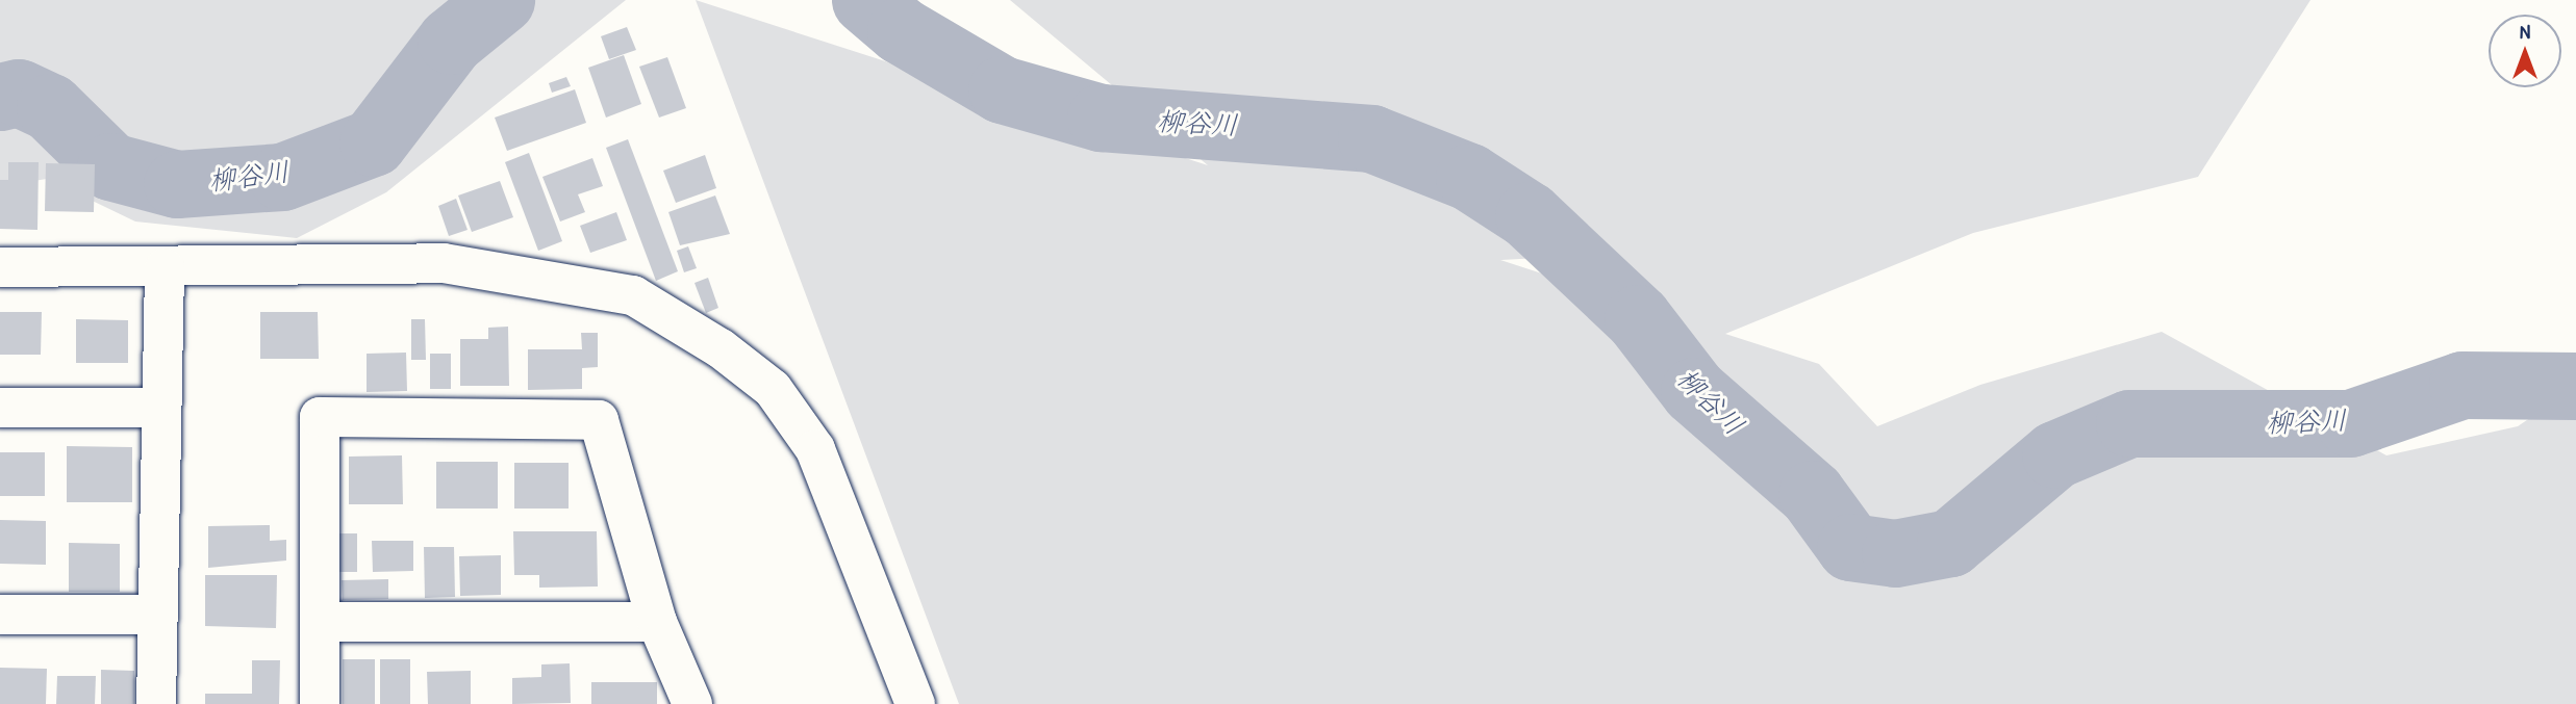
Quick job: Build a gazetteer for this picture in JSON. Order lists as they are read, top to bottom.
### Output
{
  "water": ["柳谷川"],
  "north": "top"
}
